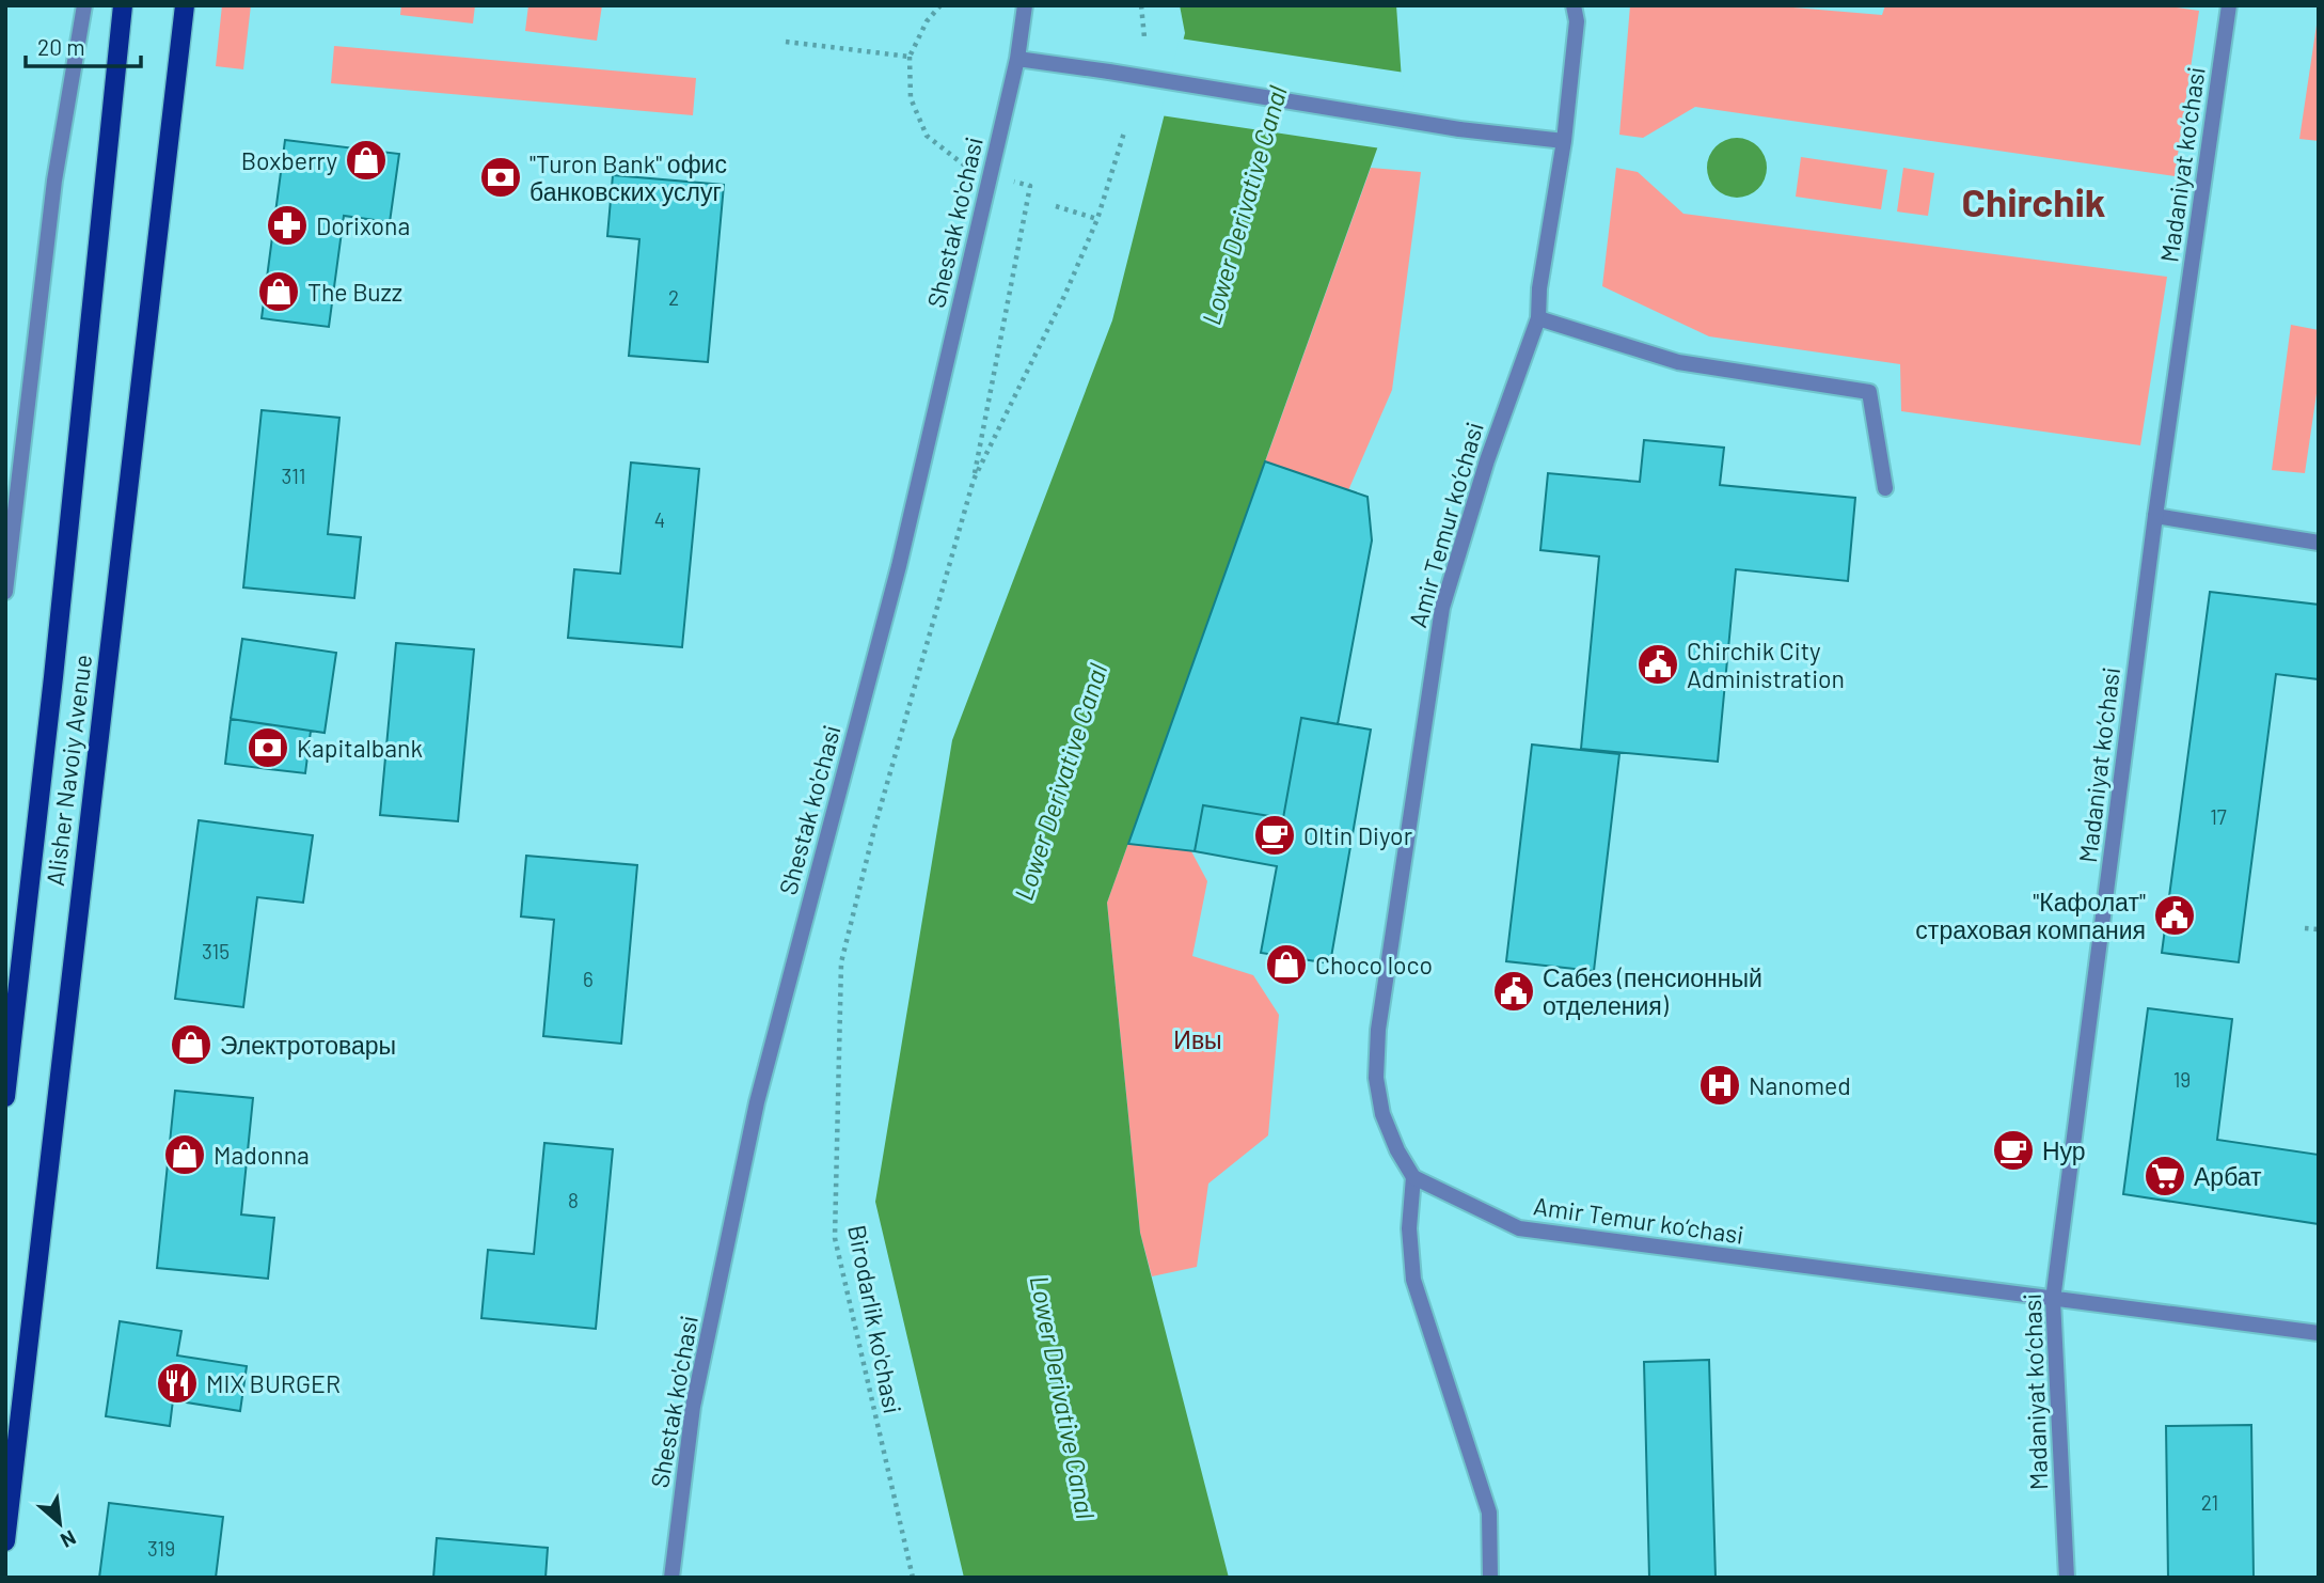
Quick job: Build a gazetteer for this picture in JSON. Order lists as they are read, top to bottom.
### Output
{
  "streets": {
    "main road": ["Alisher Navoiy Avenue"],
    "street": ["Madaniyat ko‘chasi", "Shestak ko'chasi", "Amir Temur ko‘chasi"],
    "path": ["Birodarlik ko'chasi"]
  },
  "crossings": [
    ["Madaniyat ko‘chasi", "Amir Temur ko‘chasi"]
  ],
  "districts": ["Chirchik"],
  "water": ["Lower Derivative Canal"],
  "parks": ["Ивы"],
  "places": {
    "shop": [
      "Boxberry",
      "The Buzz",
      "Choco loco",
      "Электротовары",
      "Madonna"
    ],
    "bank": ["\"Turon Bank\" офис банковских услуг", "Kapitalbank"],
    "pharmacy": ["Dorixona"],
    "public building": ["Chirchik City Administration", "\"Кафолат\" страховая компания", "Сабез (пенсионный отделения)"],
    "cafe": ["Oltin Diyor", "Нур"],
    "hospital": ["Nanomed"],
    "supermarket": ["Арбат"],
    "restaurant": ["MIX BURGER"]
  },
  "house_numbers": [
    "2",
    "311",
    "4",
    "17",
    "315",
    "6",
    "19",
    "8",
    "21",
    "319"
  ],
  "scale_bar": "20 m",
  "north": "bottom right"
}
